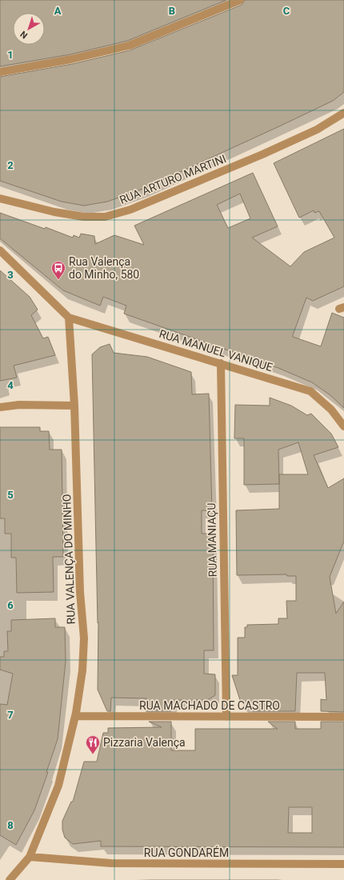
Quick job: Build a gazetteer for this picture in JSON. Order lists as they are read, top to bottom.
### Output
{
  "streets": {
    "street": [
      "RUA ARTURO MARTINI",
      "RUA MANUEL VANIQUE",
      "RUA MANIAÇU",
      "RUA VALENÇA DO MINHO",
      "RUA MACHADO DE CASTRO",
      "RUA GONDARÉM"
    ]
  },
  "crossings": [
    ["RUA MANUEL VANIQUE", "RUA MANIAÇU"],
    ["RUA MANUEL VANIQUE", "RUA VALENÇA DO MINHO"],
    ["RUA MANIAÇU", "RUA MACHADO DE CASTRO"],
    ["RUA VALENÇA DO MINHO", "RUA MACHADO DE CASTRO"],
    ["RUA VALENÇA DO MINHO", "RUA GONDARÉM"]
  ],
  "places": {
    "bus stop": ["Rua Valença do Minho, 580"],
    "restaurant": ["Pizzaria Valença"]
  },
  "north": "bottom left",
  "grid": {
    "columns": ["A", "B", "C"],
    "rows": [
      "1",
      "2",
      "3",
      "4",
      "5",
      "6",
      "7",
      "8"
    ]
  }
}
